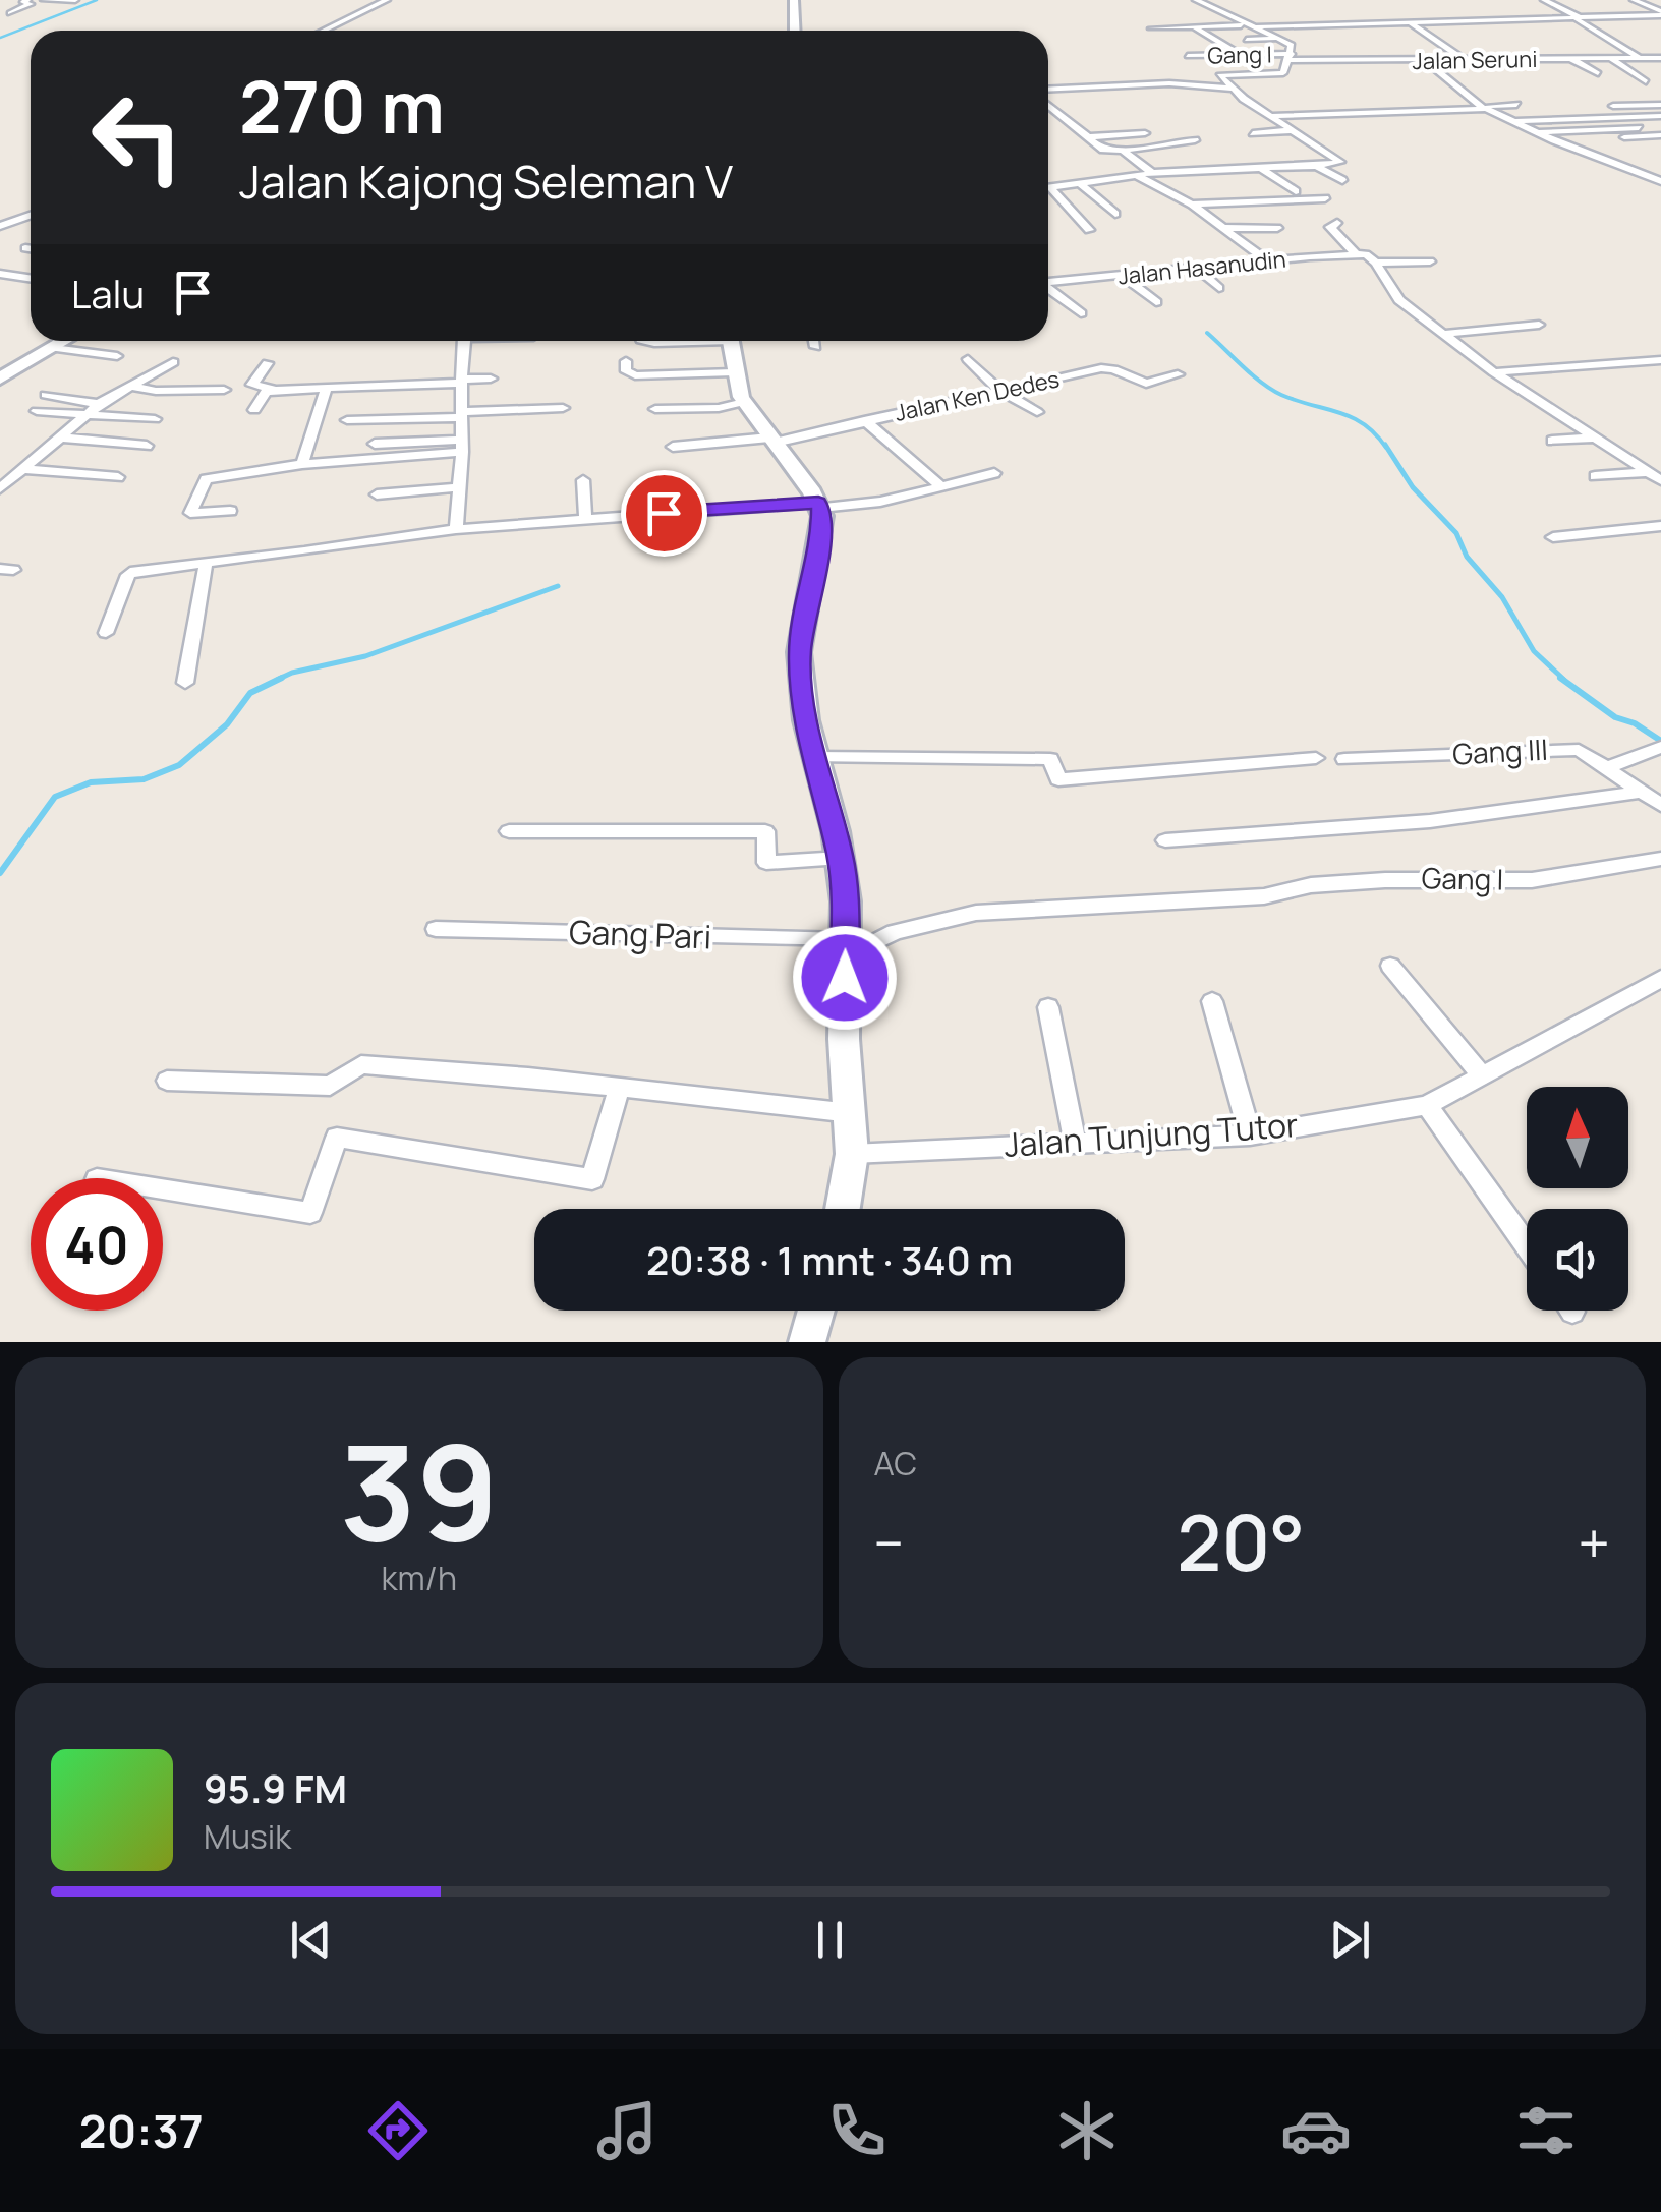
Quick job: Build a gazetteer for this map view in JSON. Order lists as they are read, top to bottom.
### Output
{
  "streets": {
    "street": [
      "Gang I",
      "Jalan Seruni",
      "Jalan Hasanudin",
      "Jalan Ken Dedes",
      "Gang III",
      "Gang Pari",
      "Jalan Tunjung Tutor"
    ]
  },
  "crossings": [
    ["Gang I", "Jalan Seruni"],
    ["Gang I", "Gang Pari"]
  ],
  "north": "top",
  "page": {
    "turn": ["270 m", "Jalan Kajong Seleman V"],
    "then": "Lalu",
    "limit": "40",
    "trip": "20:38 · 1 mnt · 340 m",
    "tile": [
      ["39", "km/h"],
      "AC"
    ],
    "heat": ["−", "20°", "+"],
    "song": ["95.9 FM", "Musik"],
    "tabs": "20:37"
  }
}
